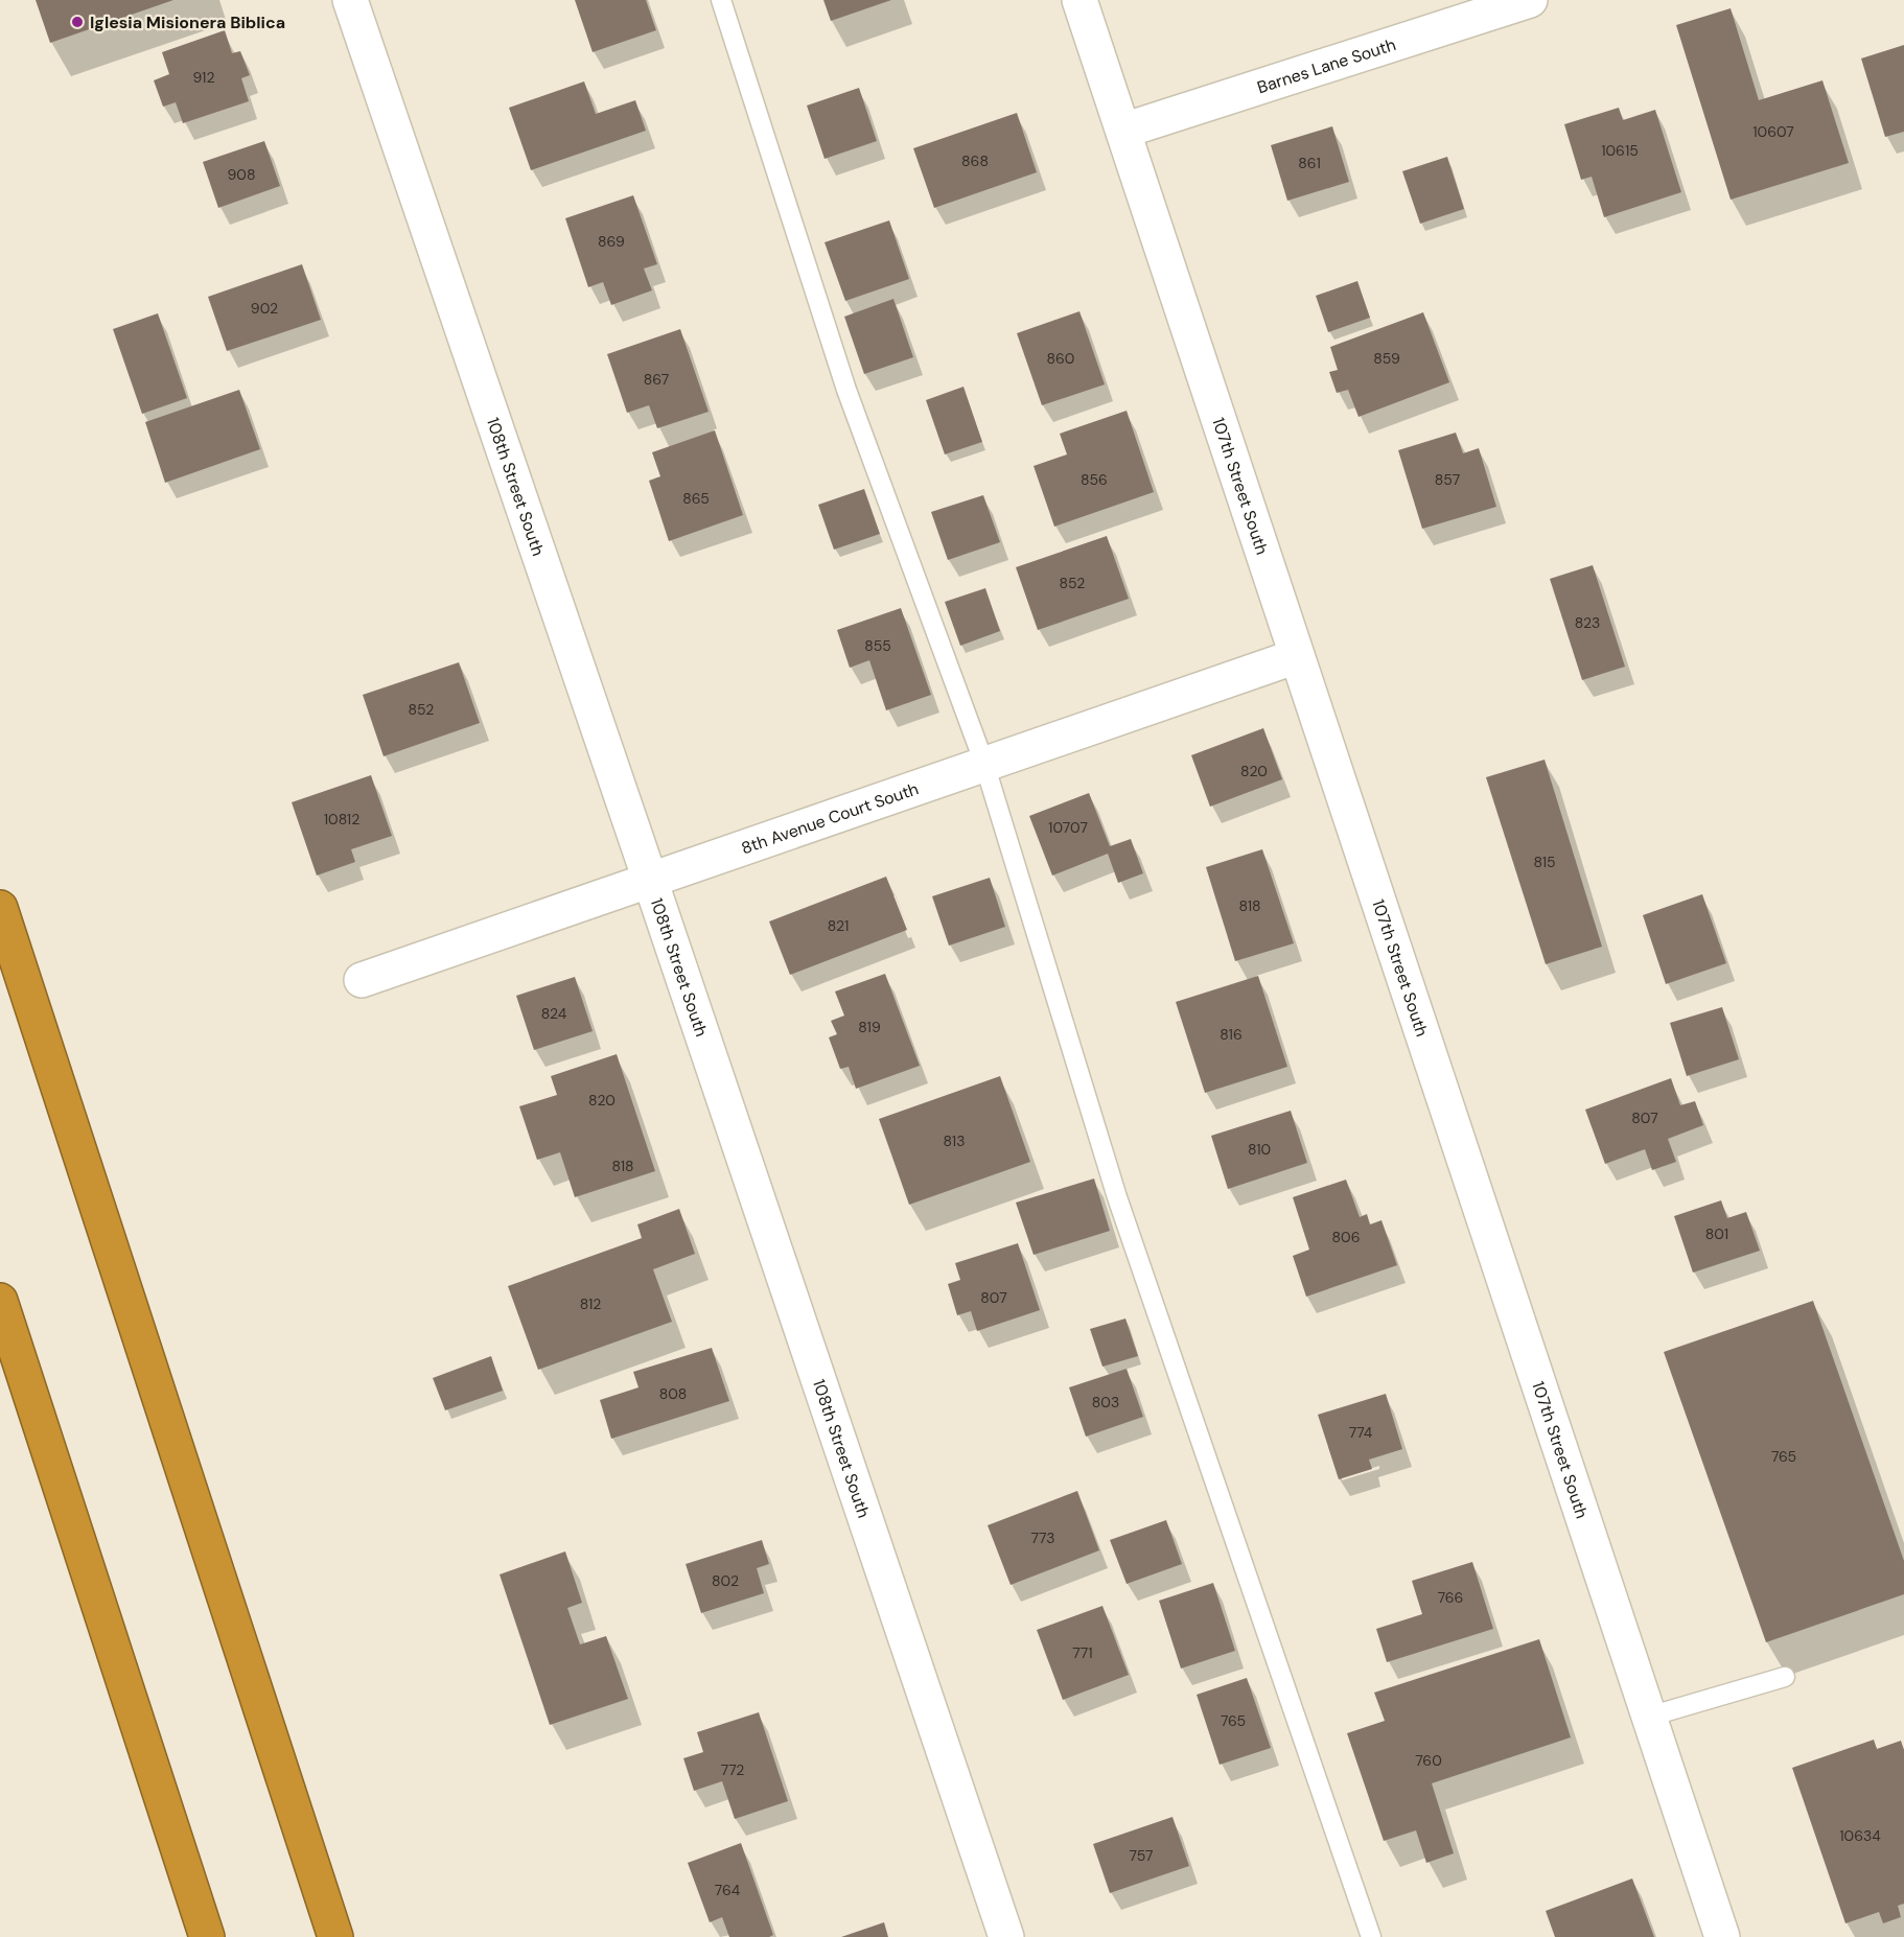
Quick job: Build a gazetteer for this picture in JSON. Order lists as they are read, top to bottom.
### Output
{
  "streets": {
    "street": [
      "Barnes Lane South",
      "108th Street South",
      "107th Street South",
      "8th Avenue Court South"
    ]
  },
  "crossings": [
    ["Barnes Lane South", "107th Street South"],
    ["108th Street South", "8th Avenue Court South"],
    ["107th Street South", "8th Avenue Court South"]
  ],
  "places": ["Iglesia Misionera Biblica"],
  "house_numbers": [
    "912",
    "10607",
    "10615",
    "868",
    "861",
    "908",
    "869",
    "902",
    "860",
    "859",
    "867",
    "856",
    "857",
    "865",
    "852",
    "823",
    "855",
    "852",
    "820",
    "10812",
    "10707",
    "815",
    "818",
    "821",
    "824",
    "819",
    "816",
    "820",
    "807",
    "813",
    "810",
    "818",
    "801",
    "806",
    "807",
    "812",
    "808",
    "803",
    "774",
    "765",
    "773",
    "802",
    "766",
    "771",
    "765",
    "760",
    "772",
    "10634",
    "757",
    "764"
  ]
}
